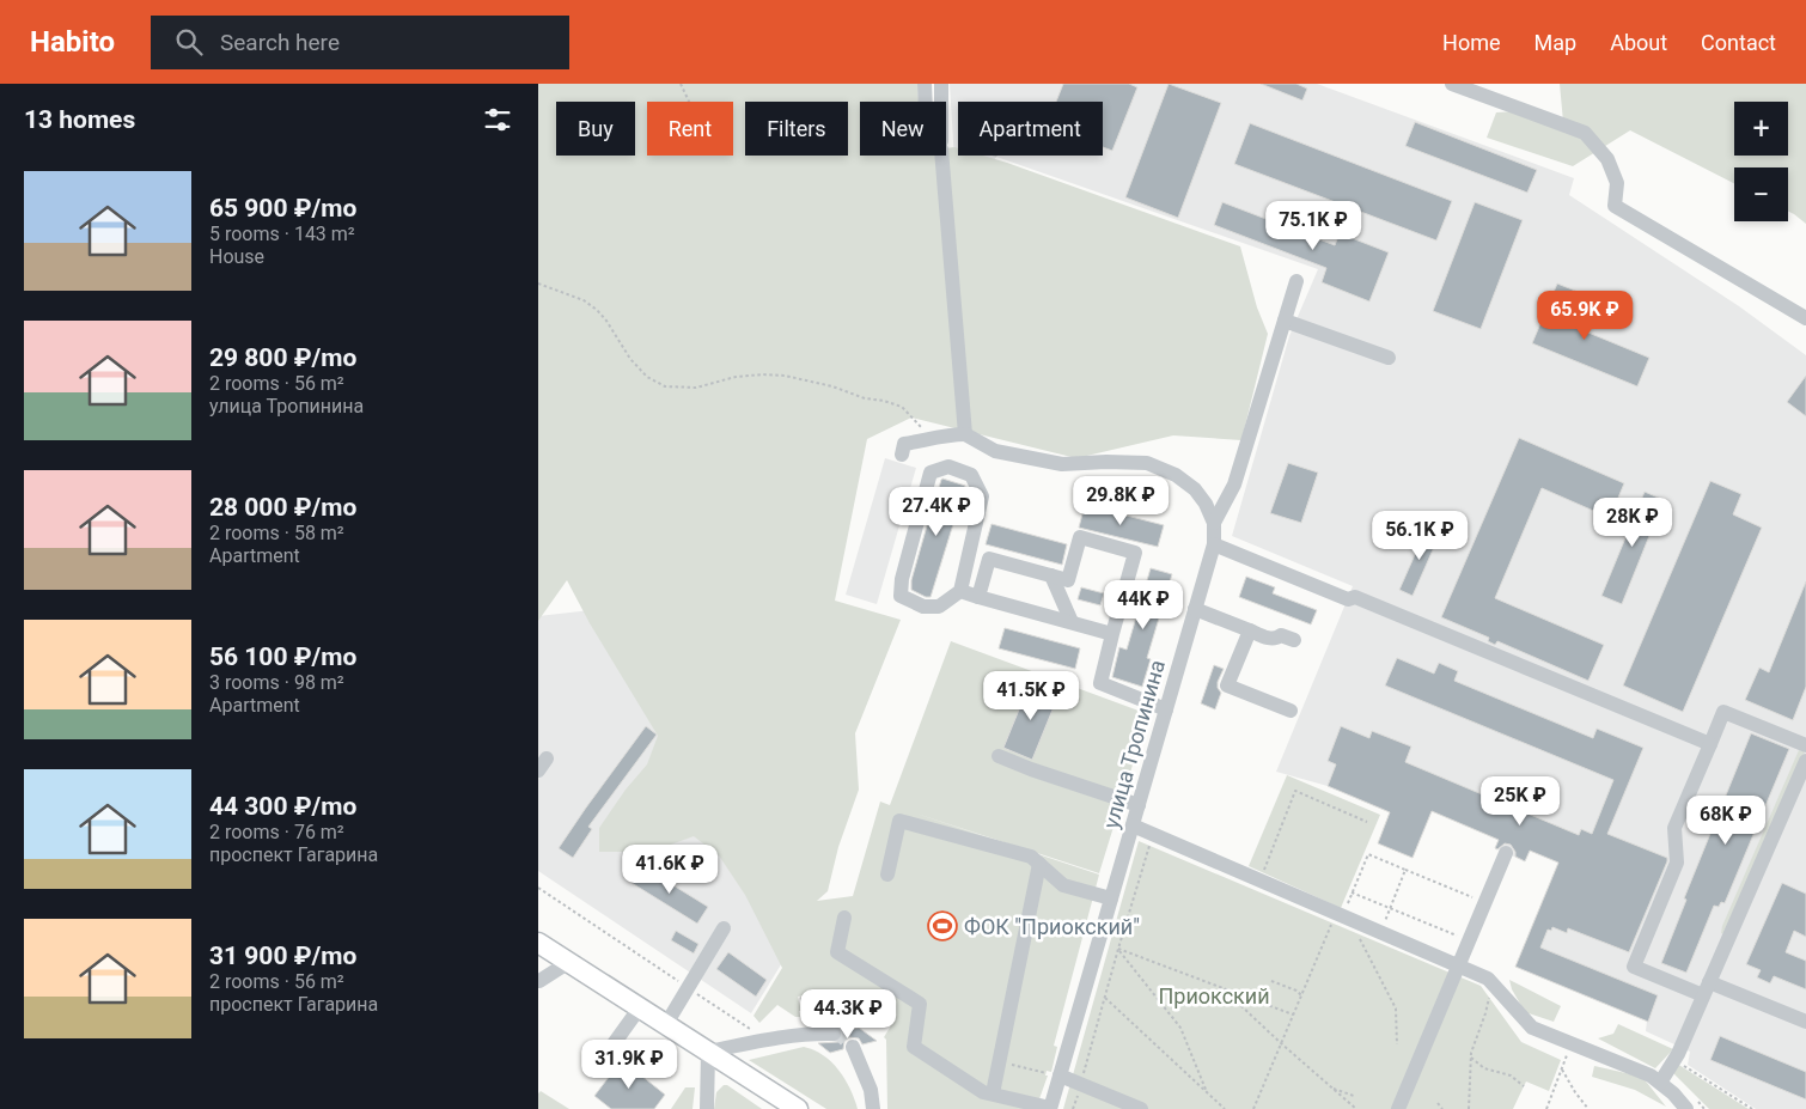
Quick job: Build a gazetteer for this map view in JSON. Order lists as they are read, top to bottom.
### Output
{
  "streets": {
    "street": ["улица Тропинина"]
  },
  "parks": ["Приокский"],
  "places": {
    "sports": ["ФОК \"Приокский\""]
  },
  "page": {
    "header": "Habito",
    "search": "Search here",
    "nav": [
      "Home",
      "Map",
      "About",
      "Contact"
    ],
    "heading": "13 homes",
    "map_buttons": ["+", "−"],
    "chip": [
      "Buy",
      "Rent",
      "Filters",
      "New",
      "Apartment"
    ],
    "list": [
      {
        "name": "65 900 ₽/mo",
        "note": "5 rooms · 143 m² · House"
      },
      {
        "name": "29 800 ₽/mo",
        "note": "2 rooms · 56 m² · улица Тропинина"
      },
      {
        "name": "28 000 ₽/mo",
        "note": "2 rooms · 58 m² · Apartment"
      },
      {
        "name": "56 100 ₽/mo",
        "note": "3 rooms · 98 m² · Apartment"
      },
      {
        "name": "44 300 ₽/mo",
        "note": "2 rooms · 76 m² · проспект Гагарина"
      },
      {
        "name": "31 900 ₽/mo",
        "note": "2 rooms · 56 m² · проспект Гагарина"
      }
    ],
    "price": [
      "75.1K ₽",
      "65.9K ₽",
      "29.8K ₽",
      "27.4K ₽",
      "28K ₽",
      "56.1K ₽",
      "44K ₽",
      "41.5K ₽",
      "25K ₽",
      "68K ₽",
      "41.6K ₽",
      "44.3K ₽",
      "31.9K ₽"
    ]
  }
}
